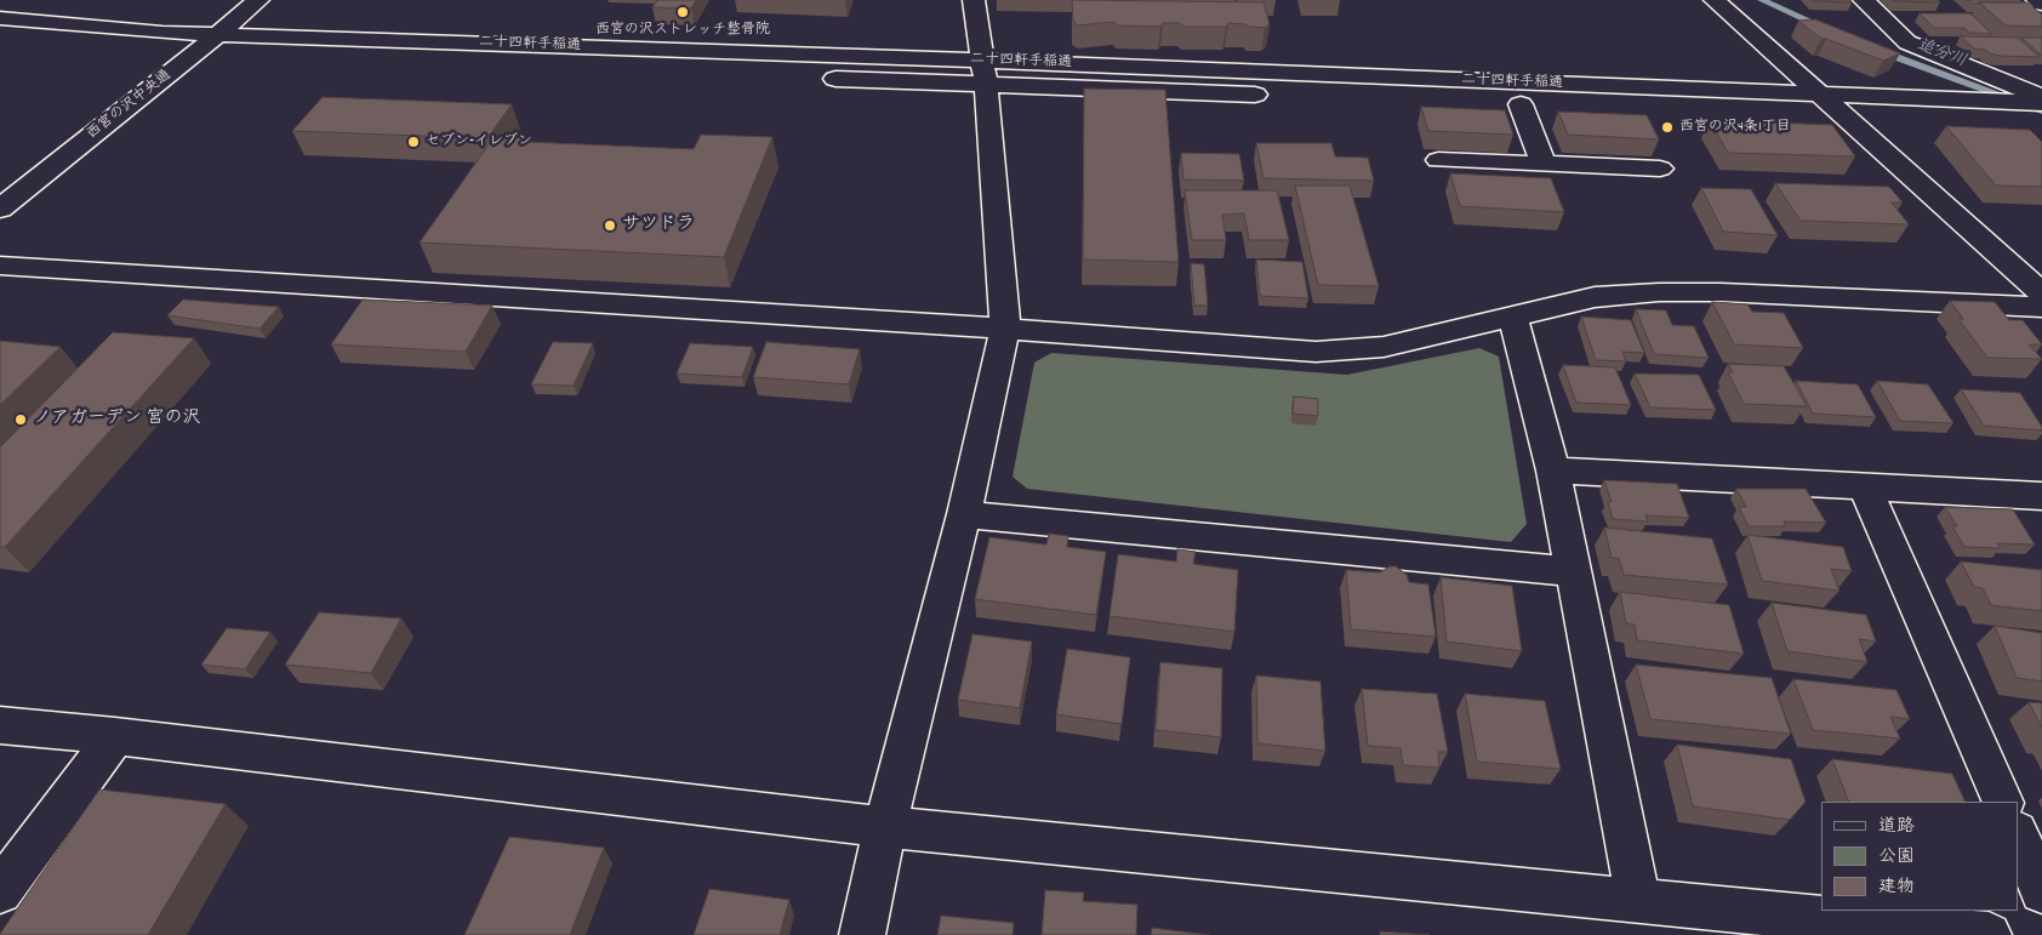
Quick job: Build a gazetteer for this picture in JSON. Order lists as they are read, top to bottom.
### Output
{
  "streets": {
    "street": ["二十四軒手稲通", "西宮の沢中央通"]
  },
  "crossings": [
    ["二十四軒手稲通", "西宮の沢中央通"]
  ],
  "water": ["追分川"],
  "places": [
    "西宮の沢ストレッチ整骨院",
    "西宮の沢4条1丁目",
    "セブン-イレブン",
    "サツドラ",
    "ノアガーデン 宮の沢"
  ],
  "legend": ["道路", "公園", "建物"]
}
